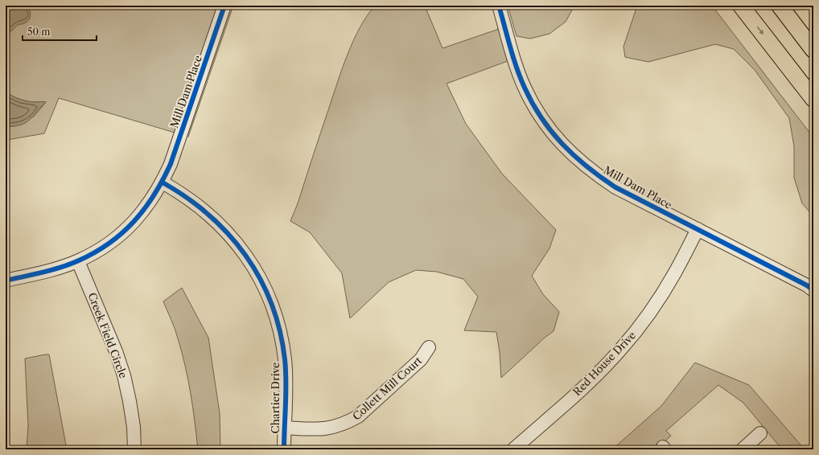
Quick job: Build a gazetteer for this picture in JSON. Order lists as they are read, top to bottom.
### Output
{
  "streets": {
    "street": [
      "Mill Dam Place",
      "Creek Field Circle",
      "Red House Drive",
      "Collett Mill Court",
      "Chartier Drive"
    ]
  },
  "crossings": [
    ["Mill Dam Place", "Creek Field Circle"],
    ["Mill Dam Place", "Red House Drive"],
    ["Mill Dam Place", "Chartier Drive"],
    ["Collett Mill Court", "Chartier Drive"]
  ],
  "scale_bar": "50 m"
}
